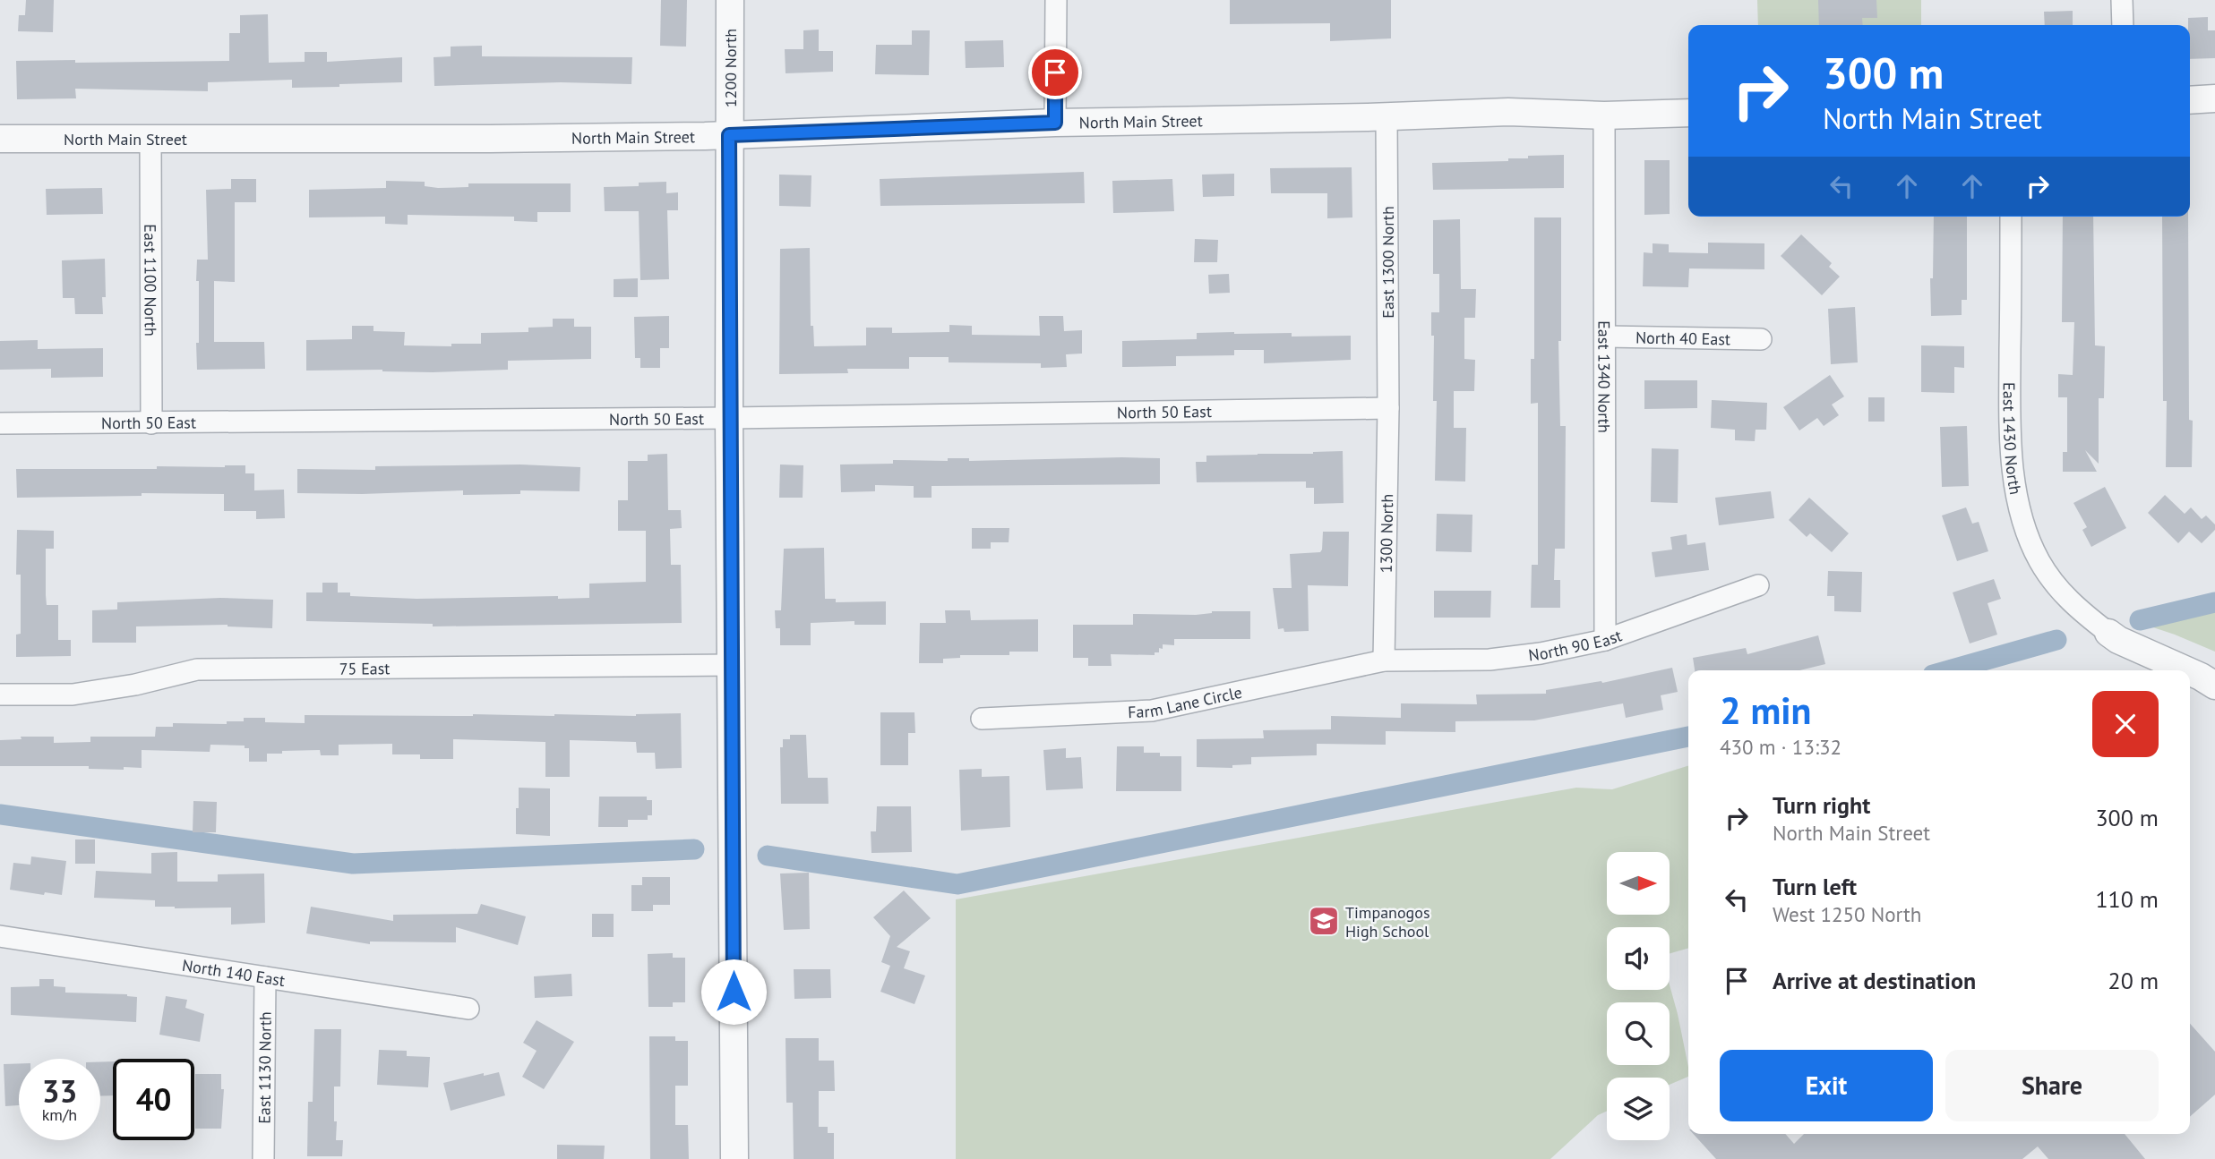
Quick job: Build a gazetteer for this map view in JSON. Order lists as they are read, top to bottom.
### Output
{
  "streets": {
    "street": [
      "1200 North",
      "North Main Street",
      "East 1300 North",
      "East 1100 North",
      "North 40 East",
      "East 1340 North",
      "North 50 East",
      "East 1430 North",
      "1300 North",
      "North 90 East",
      "75 East",
      "Farm Lane Circle",
      "North 140 East",
      "East 1130 North"
    ]
  },
  "crossings": [
    ["1200 North", "North Main Street"],
    ["1200 North", "North 50 East"],
    ["1200 North", "75 East"],
    ["North Main Street", "East 1300 North"],
    ["North Main Street", "East 1100 North"],
    ["North Main Street", "East 1340 North"],
    ["East 1300 North", "North 50 East"],
    ["East 1300 North", "1300 North"],
    ["East 1100 North", "North 50 East"],
    ["North 40 East", "East 1340 North"],
    ["East 1340 North", "North 90 East"],
    ["North 50 East", "1300 North"],
    ["1300 North", "North 90 East"],
    ["1300 North", "Farm Lane Circle"],
    ["North 90 East", "Farm Lane Circle"],
    ["North 140 East", "East 1130 North"]
  ],
  "places": {
    "school or university": ["Timpanogos High School"]
  },
  "north": "right",
  "page": {
    "turn": ["300 m", "North Main Street"],
    "heading": ["2 min", "430 m · 13:32"],
    "list": [
      {
        "name": "Turn right",
        "note": "North Main Street",
        "value": "300 m"
      },
      {
        "name": "Turn left",
        "note": "West 1250 North",
        "value": "110 m"
      },
      {
        "name": "Arrive at destination",
        "value": "20 m"
      }
    ],
    "buttons": ["Exit", "Share"],
    "speed": "33 km/h",
    "limit": "40"
  }
}
